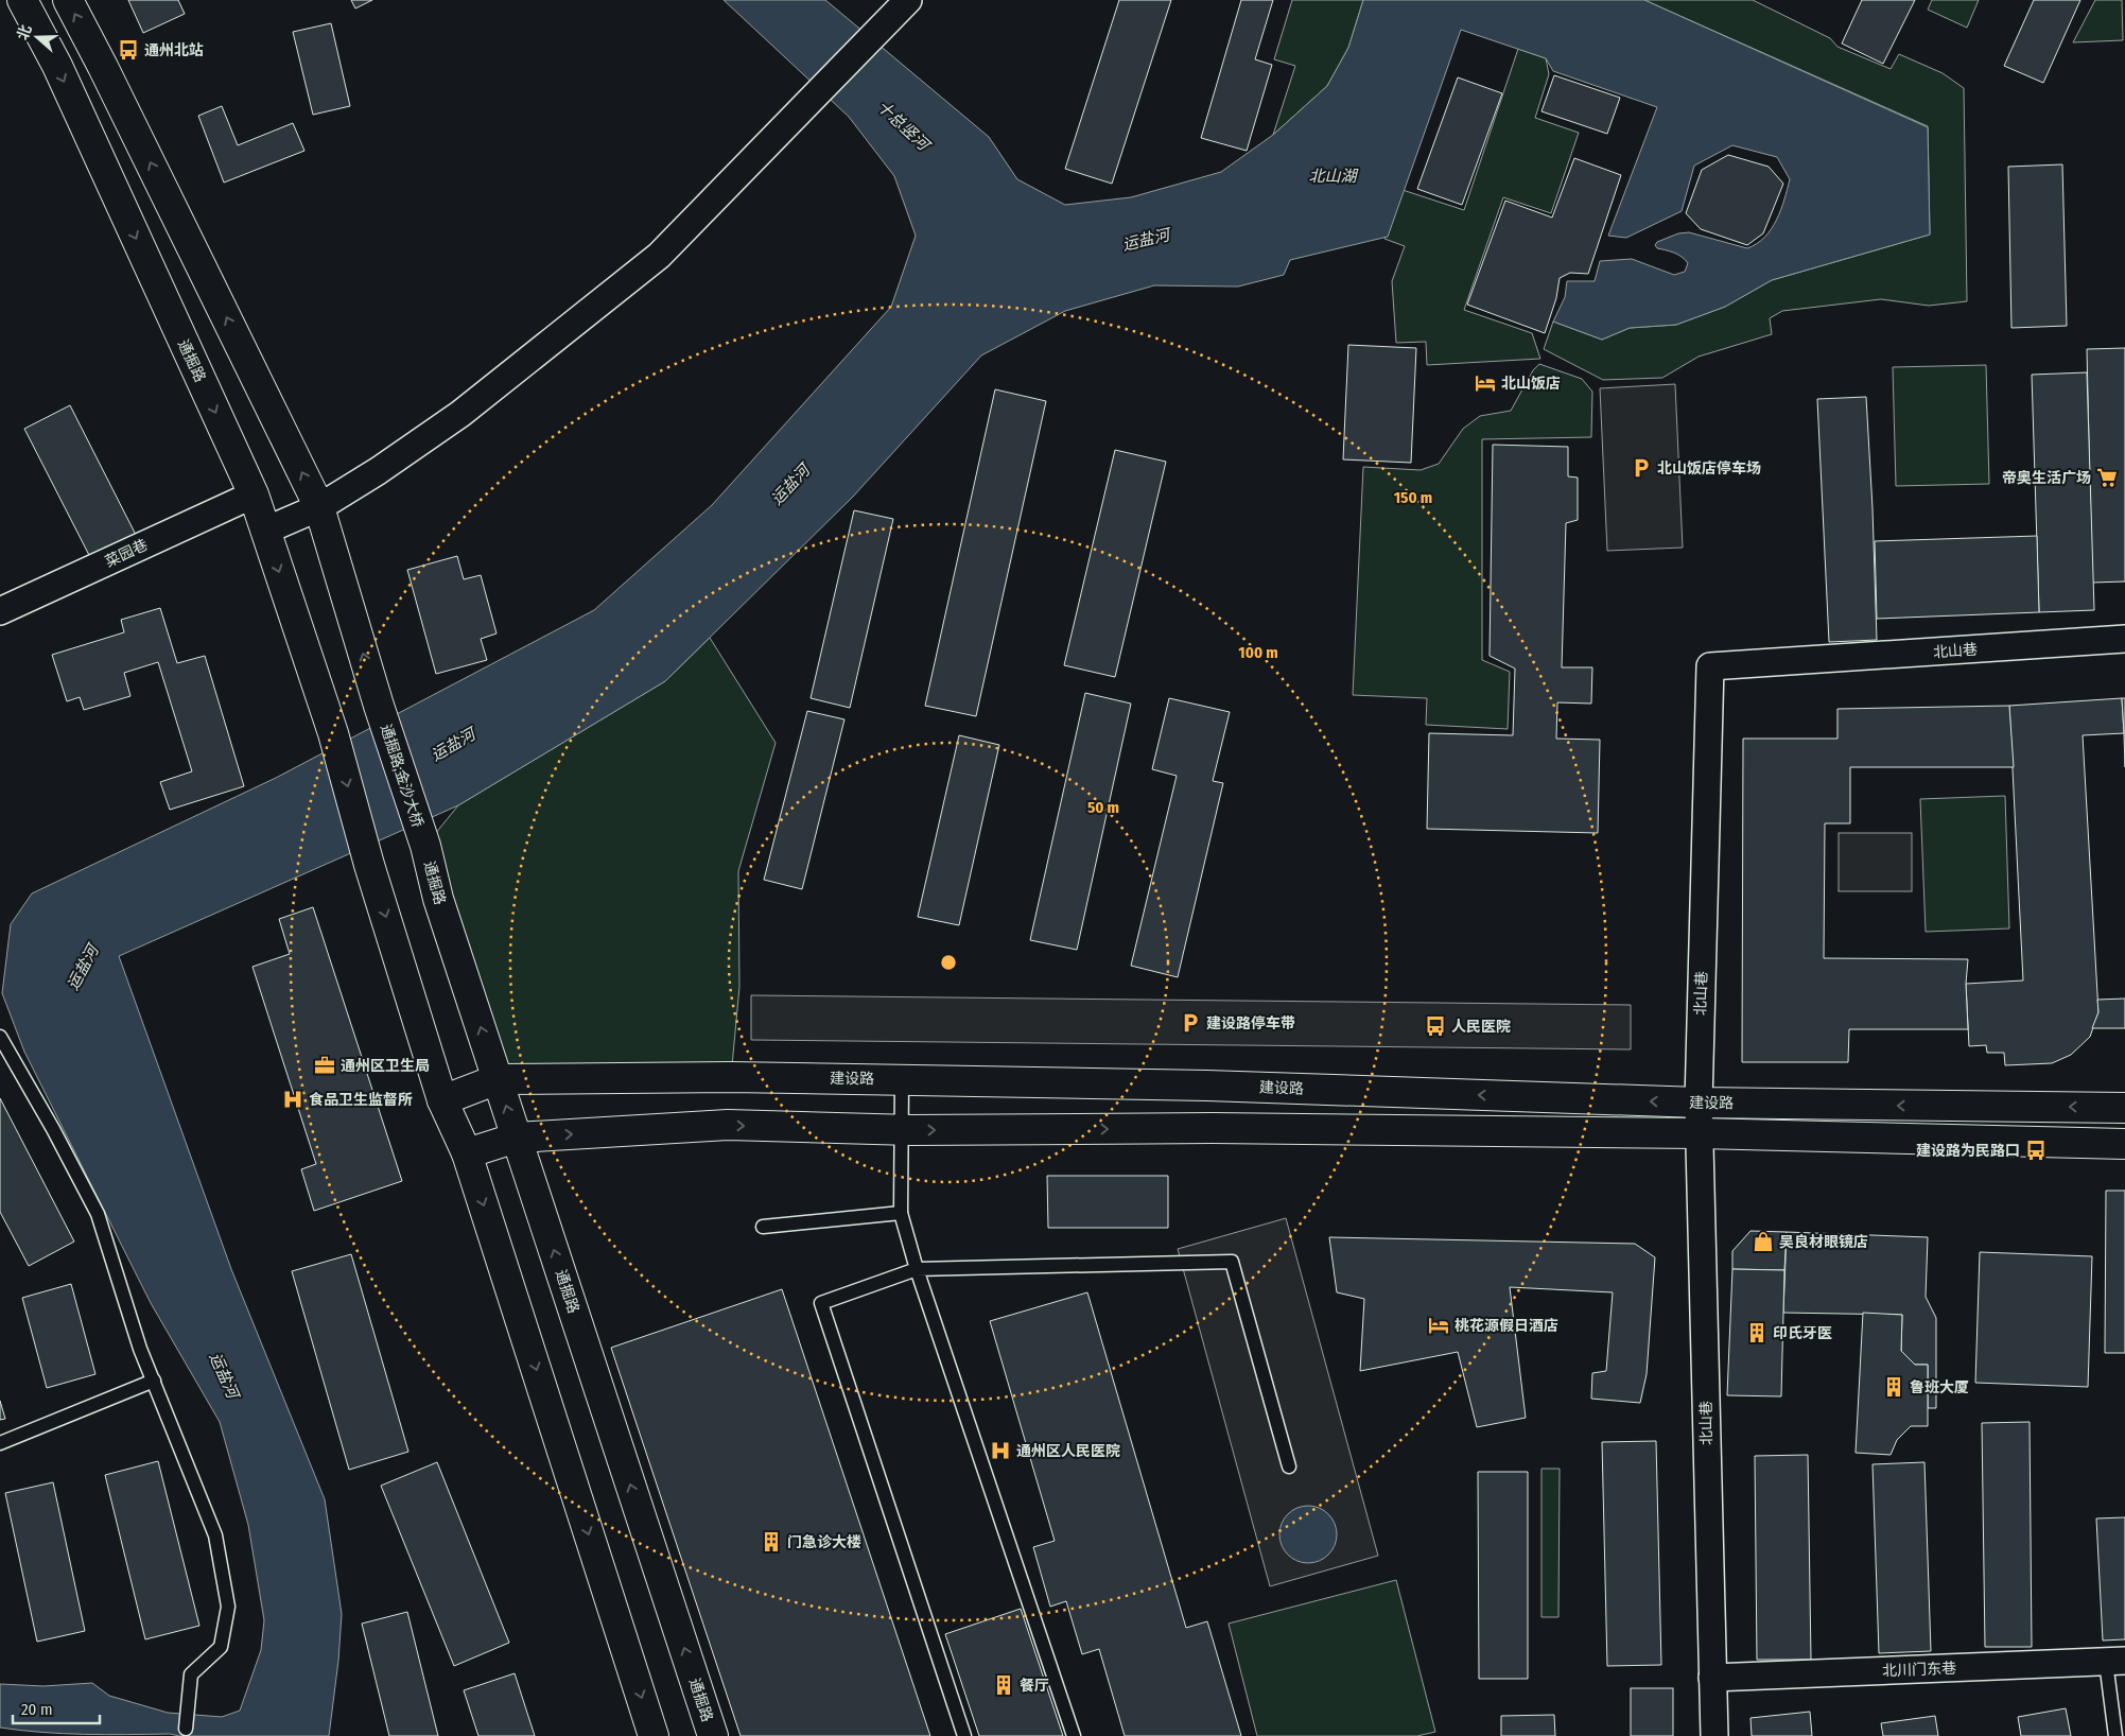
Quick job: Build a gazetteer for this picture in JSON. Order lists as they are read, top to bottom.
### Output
{
  "streets": {
    "main road": ["通掘路", "通掘路;金沙大桥", "建设路"],
    "street": ["菜园巷", "北山巷", "北川门东巷"]
  },
  "crossings": [
    ["通掘路", "菜园巷"],
    ["通掘路", "通掘路;金沙大桥"],
    ["通掘路", "建设路"],
    ["北山巷", "建设路"],
    ["北山巷", "北川门东巷"]
  ],
  "one_way": ["通掘路;金沙大桥"],
  "water": ["十总竖河", "北山湖", "运盐河"],
  "places": {
    "bus stop": ["通州北站", "人民医院", "建设路为民路口"],
    "hotel": ["北山饭店", "桃花源假日酒店"],
    "parking": ["北山饭店停车场", "建设路停车带"],
    "supermarket": ["帝奥生活广场"],
    "office": ["通州区卫生局"],
    "hospital": ["食品卫生监督所", "通州区人民医院"],
    "shop": ["吴良材眼镜店"],
    "building": [
      "印氏牙医",
      "鲁班大厦",
      "门急诊大楼",
      "餐厅"
    ]
  },
  "scale_bar": "20 m",
  "north": "left",
  "rings": ["150 m", "100 m", "50 m"]
}
